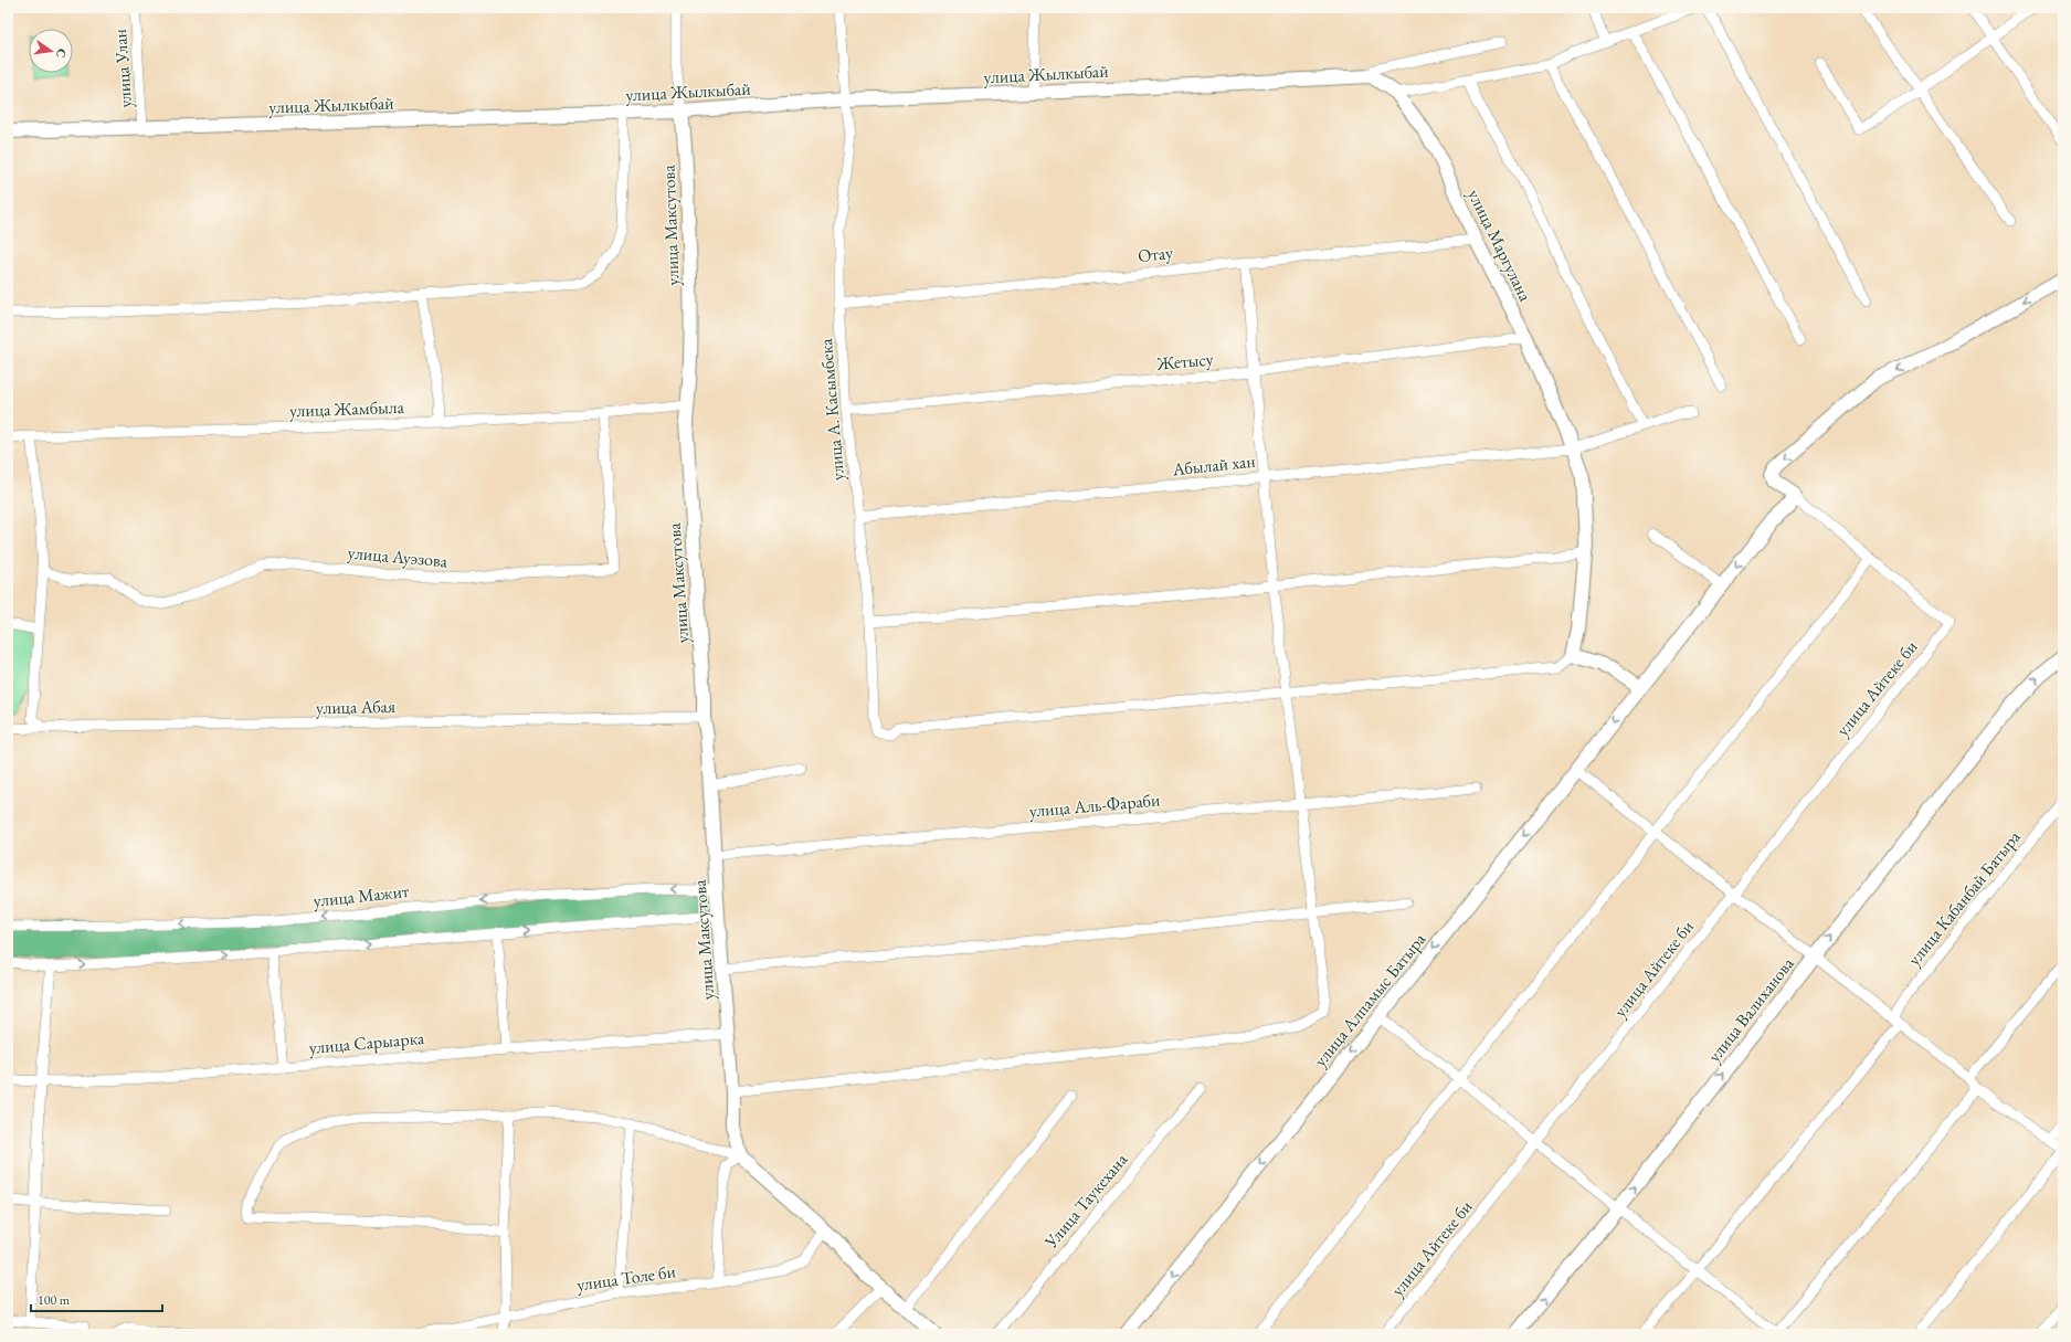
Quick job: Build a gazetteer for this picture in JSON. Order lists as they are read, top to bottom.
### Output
{
  "streets": {
    "street": [
      "улица Улан",
      "улица Жылкыбай",
      "улица Максутова",
      "улица Маргулана",
      "Отау",
      "Жетысу",
      "улица Жамбыла",
      "улица А. Касымбека",
      "Абылай хан",
      "улица Ауэзова",
      "улица Айтеке би",
      "улица Абая",
      "улица Аль-Фараби",
      "улица Мажит",
      "улица Кабанбай Батыра",
      "улица Алпамыс Батыра",
      "улица Валиханова",
      "улица Сарыарка",
      "Улица Таукехана",
      "улица Толе би"
    ]
  },
  "crossings": [
    ["улица Улан", "улица Жылкыбай"],
    ["улица Жылкыбай", "улица Максутова"],
    ["улица Жылкыбай", "улица Маргулана"],
    ["улица Жылкыбай", "улица А. Касымбека"],
    ["улица Максутова", "улица Жамбыла"],
    ["улица Максутова", "улица Абая"],
    ["улица Максутова", "улица Аль-Фараби"],
    ["улица Максутова", "улица Мажит"],
    ["улица Максутова", "улица Сарыарка"],
    ["улица Маргулана", "Отау"],
    ["улица Маргулана", "Жетысу"],
    ["улица Маргулана", "Абылай хан"],
    ["Отау", "улица А. Касымбека"],
    ["Жетысу", "улица А. Касымбека"],
    ["улица Жамбыла", "улица Ауэзова"],
    ["улица А. Касымбека", "Абылай хан"]
  ],
  "one_way": ["улица Валиханова"],
  "scale_bar": "100 m",
  "north": "right"
}
